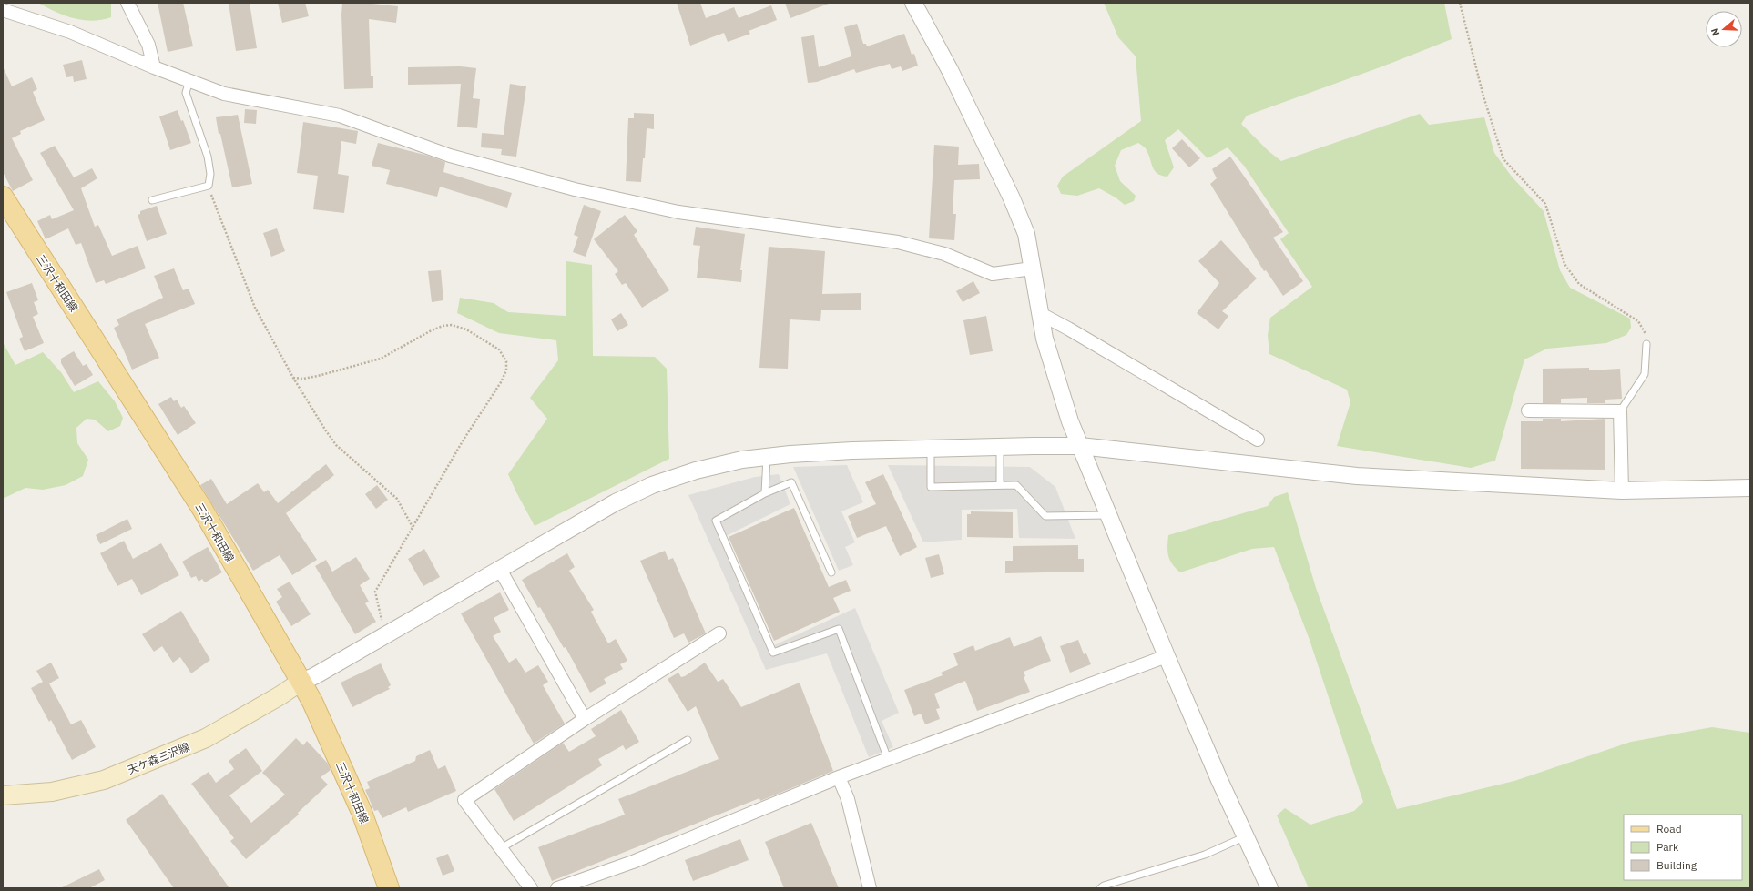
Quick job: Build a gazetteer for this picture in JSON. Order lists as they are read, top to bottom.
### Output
{
  "streets": {
    "main road": ["三沢十和田線", "天ケ森三沢線"]
  },
  "crossings": [
    ["三沢十和田線", "天ケ森三沢線"]
  ],
  "legend": ["Road", "Park", "Building"],
  "north": "left"
}
